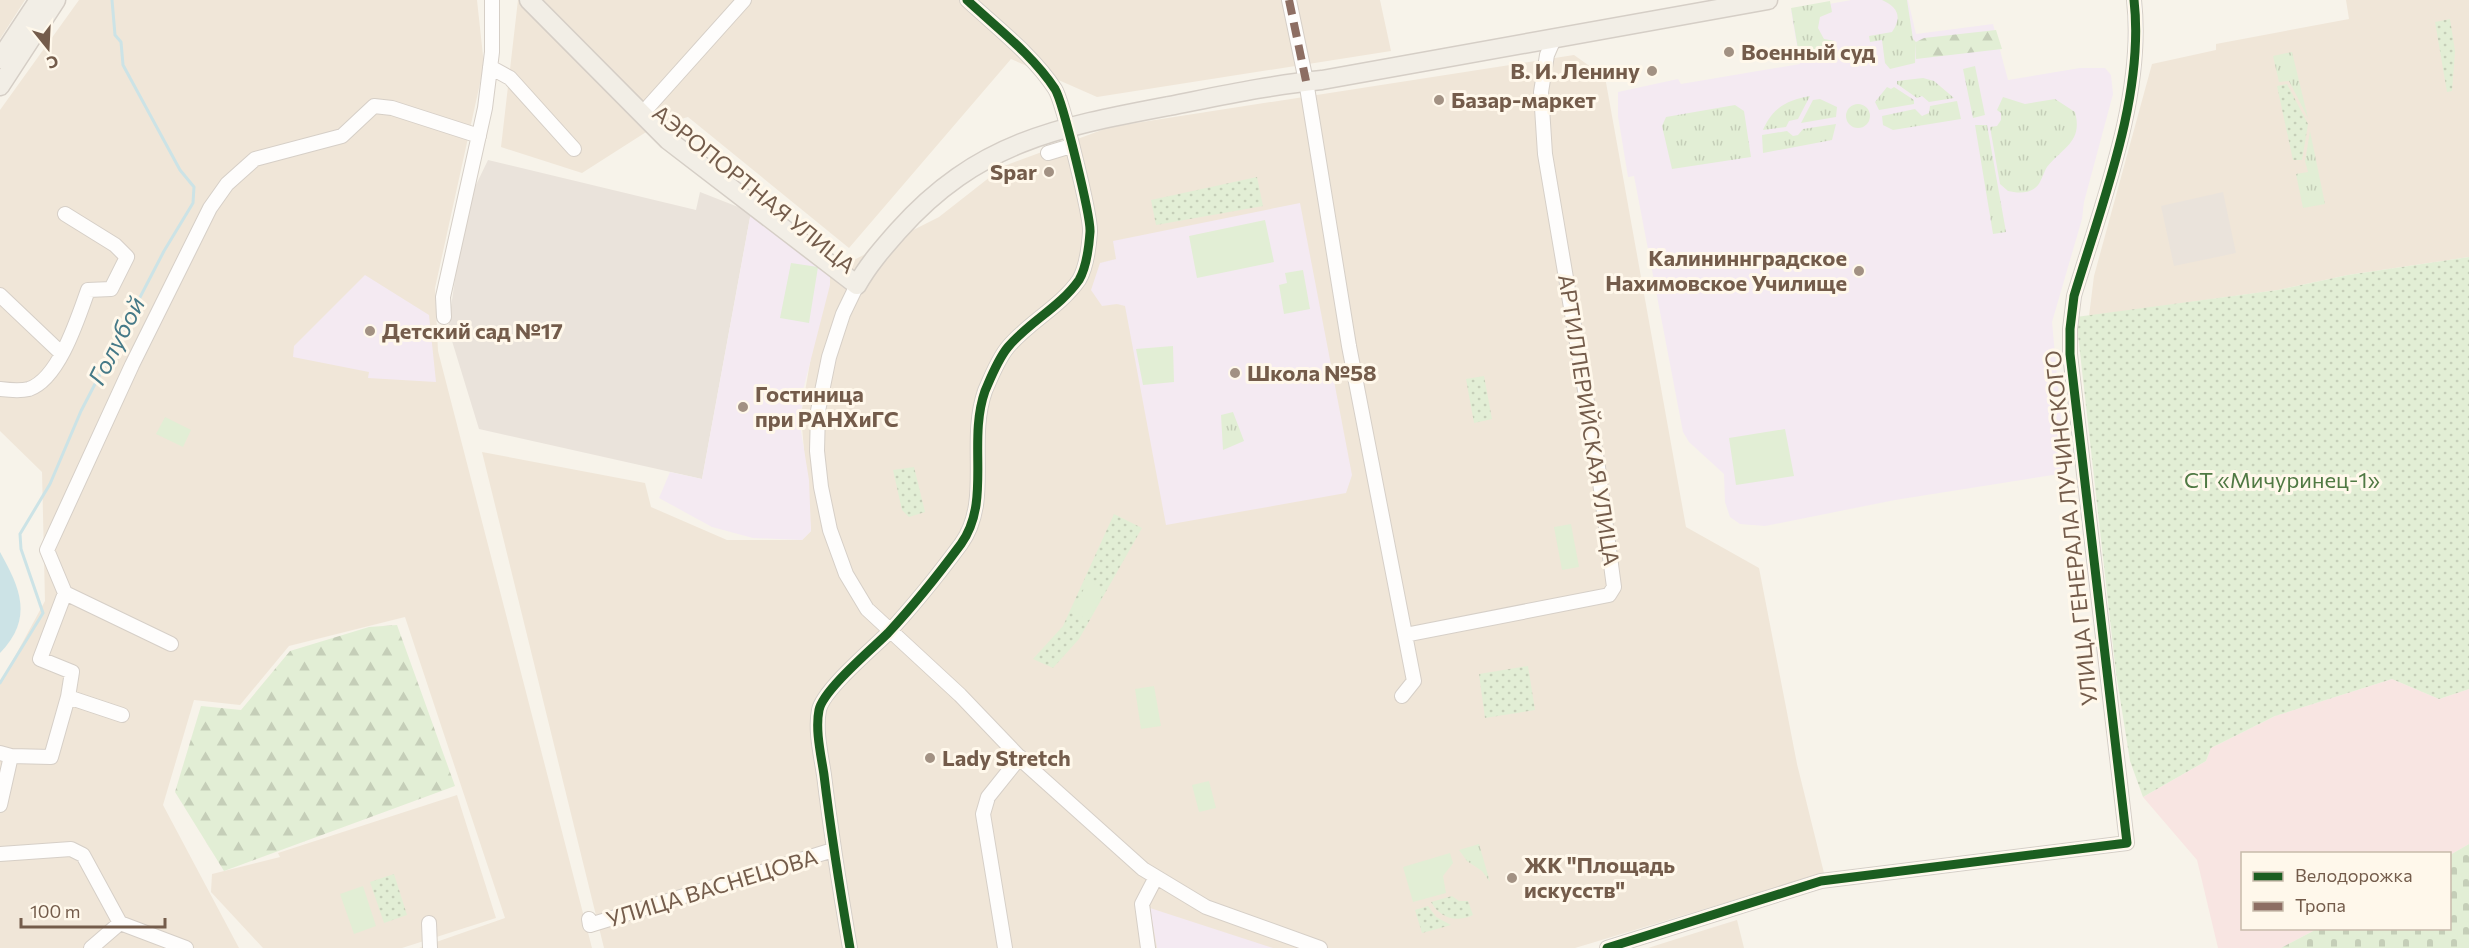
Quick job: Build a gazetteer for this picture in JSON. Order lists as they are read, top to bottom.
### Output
{
  "streets": {
    "main road": ["АЭРОПОРТНАЯ УЛИЦА"],
    "street": ["АРТИЛЛЕРИЙСКАЯ УЛИЦА", "УЛИЦА ГЕНЕРАЛА ЛУЧИНСКОГО", "УЛИЦА ВАСНЕЦОВА"]
  },
  "water": ["Голубой"],
  "parks": ["СТ «Мичуринец-1»"],
  "places": [
    "Военный суд",
    "В. И. Ленину",
    "Базар-маркет",
    "Spar",
    "Калининнградское Нахимовское Училище",
    "Детский сад №17",
    "Школа №58",
    "Гостиница при РАНХиГС",
    "Lady Stretch",
    "ЖК \"Площадь искусств\""
  ],
  "legend": ["Велодорожка", "Тропа"],
  "scale_bar": "100 m",
  "north": "bottom"
}
